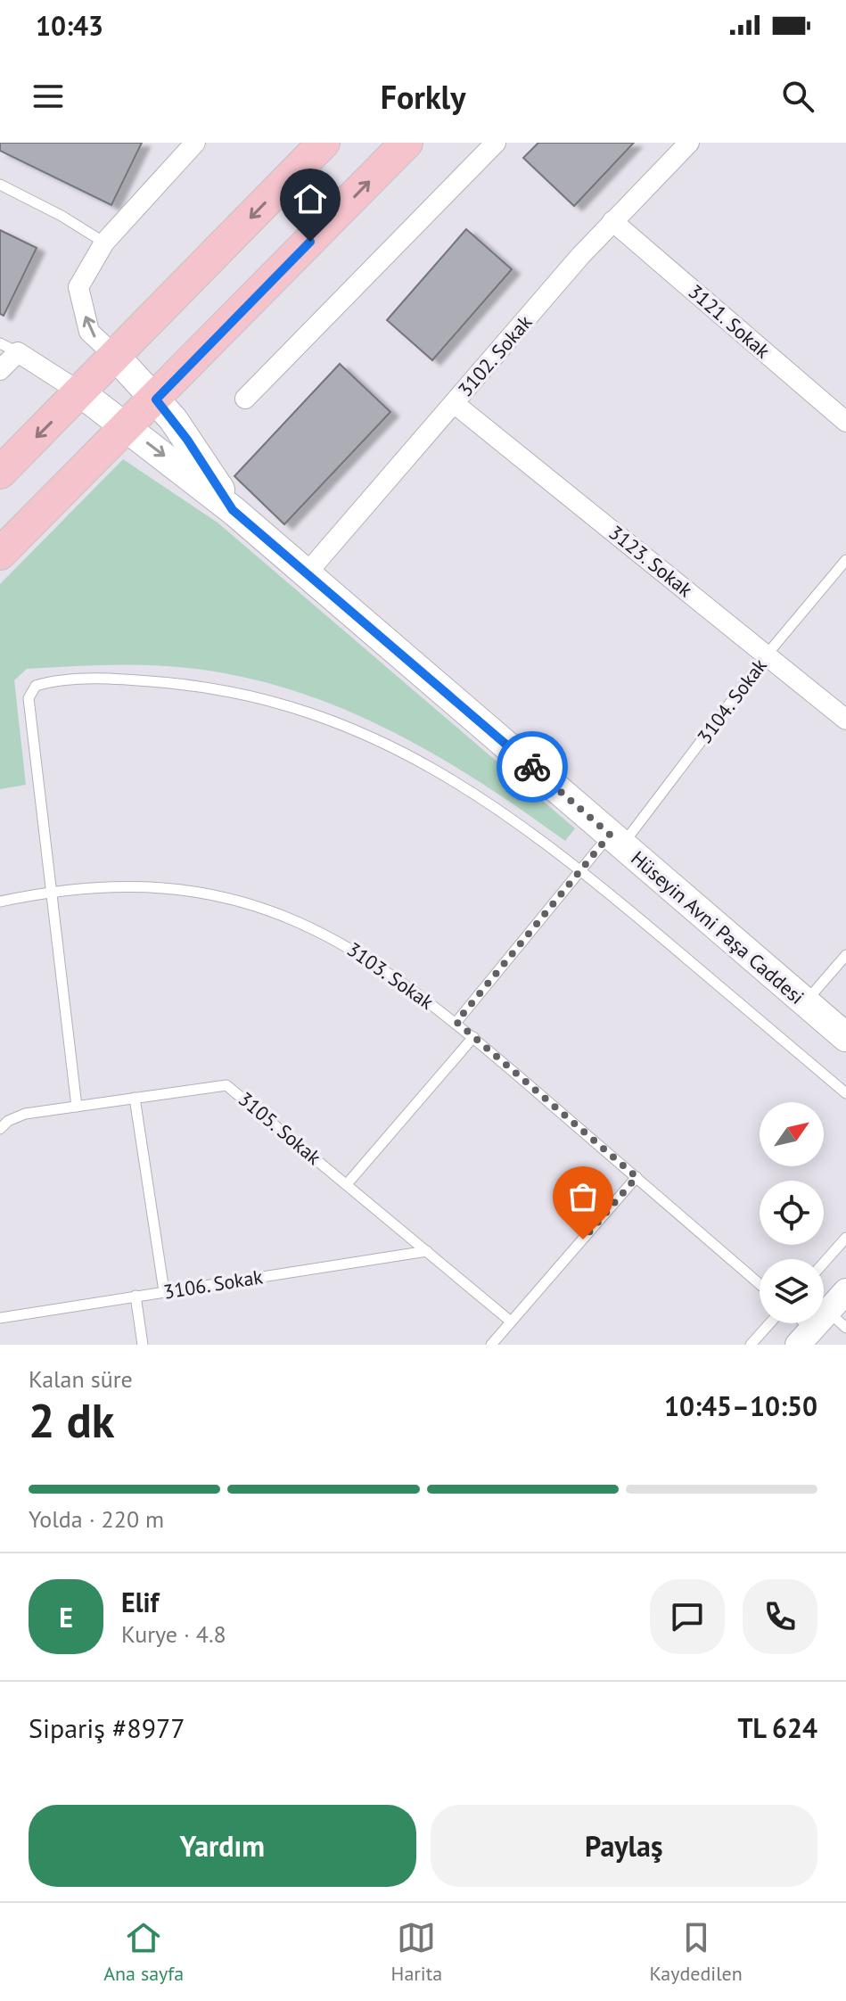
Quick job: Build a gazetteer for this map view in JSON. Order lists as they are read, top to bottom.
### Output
{
  "streets": {
    "main road": ["Hüseyin Avni Paşa Caddesi"],
    "street": ["3121. Sokak", "3102. Sokak", "3123. Sokak"],
    "lane": [
      "3104. Sokak",
      "3103. Sokak",
      "3105. Sokak",
      "3106. Sokak"
    ]
  },
  "crossings": [
    ["3121. Sokak", "3102. Sokak"],
    ["3102. Sokak", "3123. Sokak"],
    ["3102. Sokak", "Hüseyin Avni Paşa Caddesi"],
    ["3123. Sokak", "3104. Sokak"],
    ["3104. Sokak", "Hüseyin Avni Paşa Caddesi"],
    ["3104. Sokak", "3103. Sokak"],
    ["3105. Sokak", "3106. Sokak"]
  ],
  "north": "top right",
  "page": {
    "status": "10:43",
    "header": "Forkly",
    "heading": ["2 dk", "Kalan süre", "10:45–10:50"],
    "panel": [
      "Elif",
      "Kurye · 4.8",
      "Sipariş #8977",
      "TL 624"
    ],
    "bar": "Yolda · 220 m",
    "round": "E",
    "buttons": ["Yardım", "Paylaş"],
    "tabs": ["Ana sayfa", "Harita", "Kaydedilen"]
  }
}
